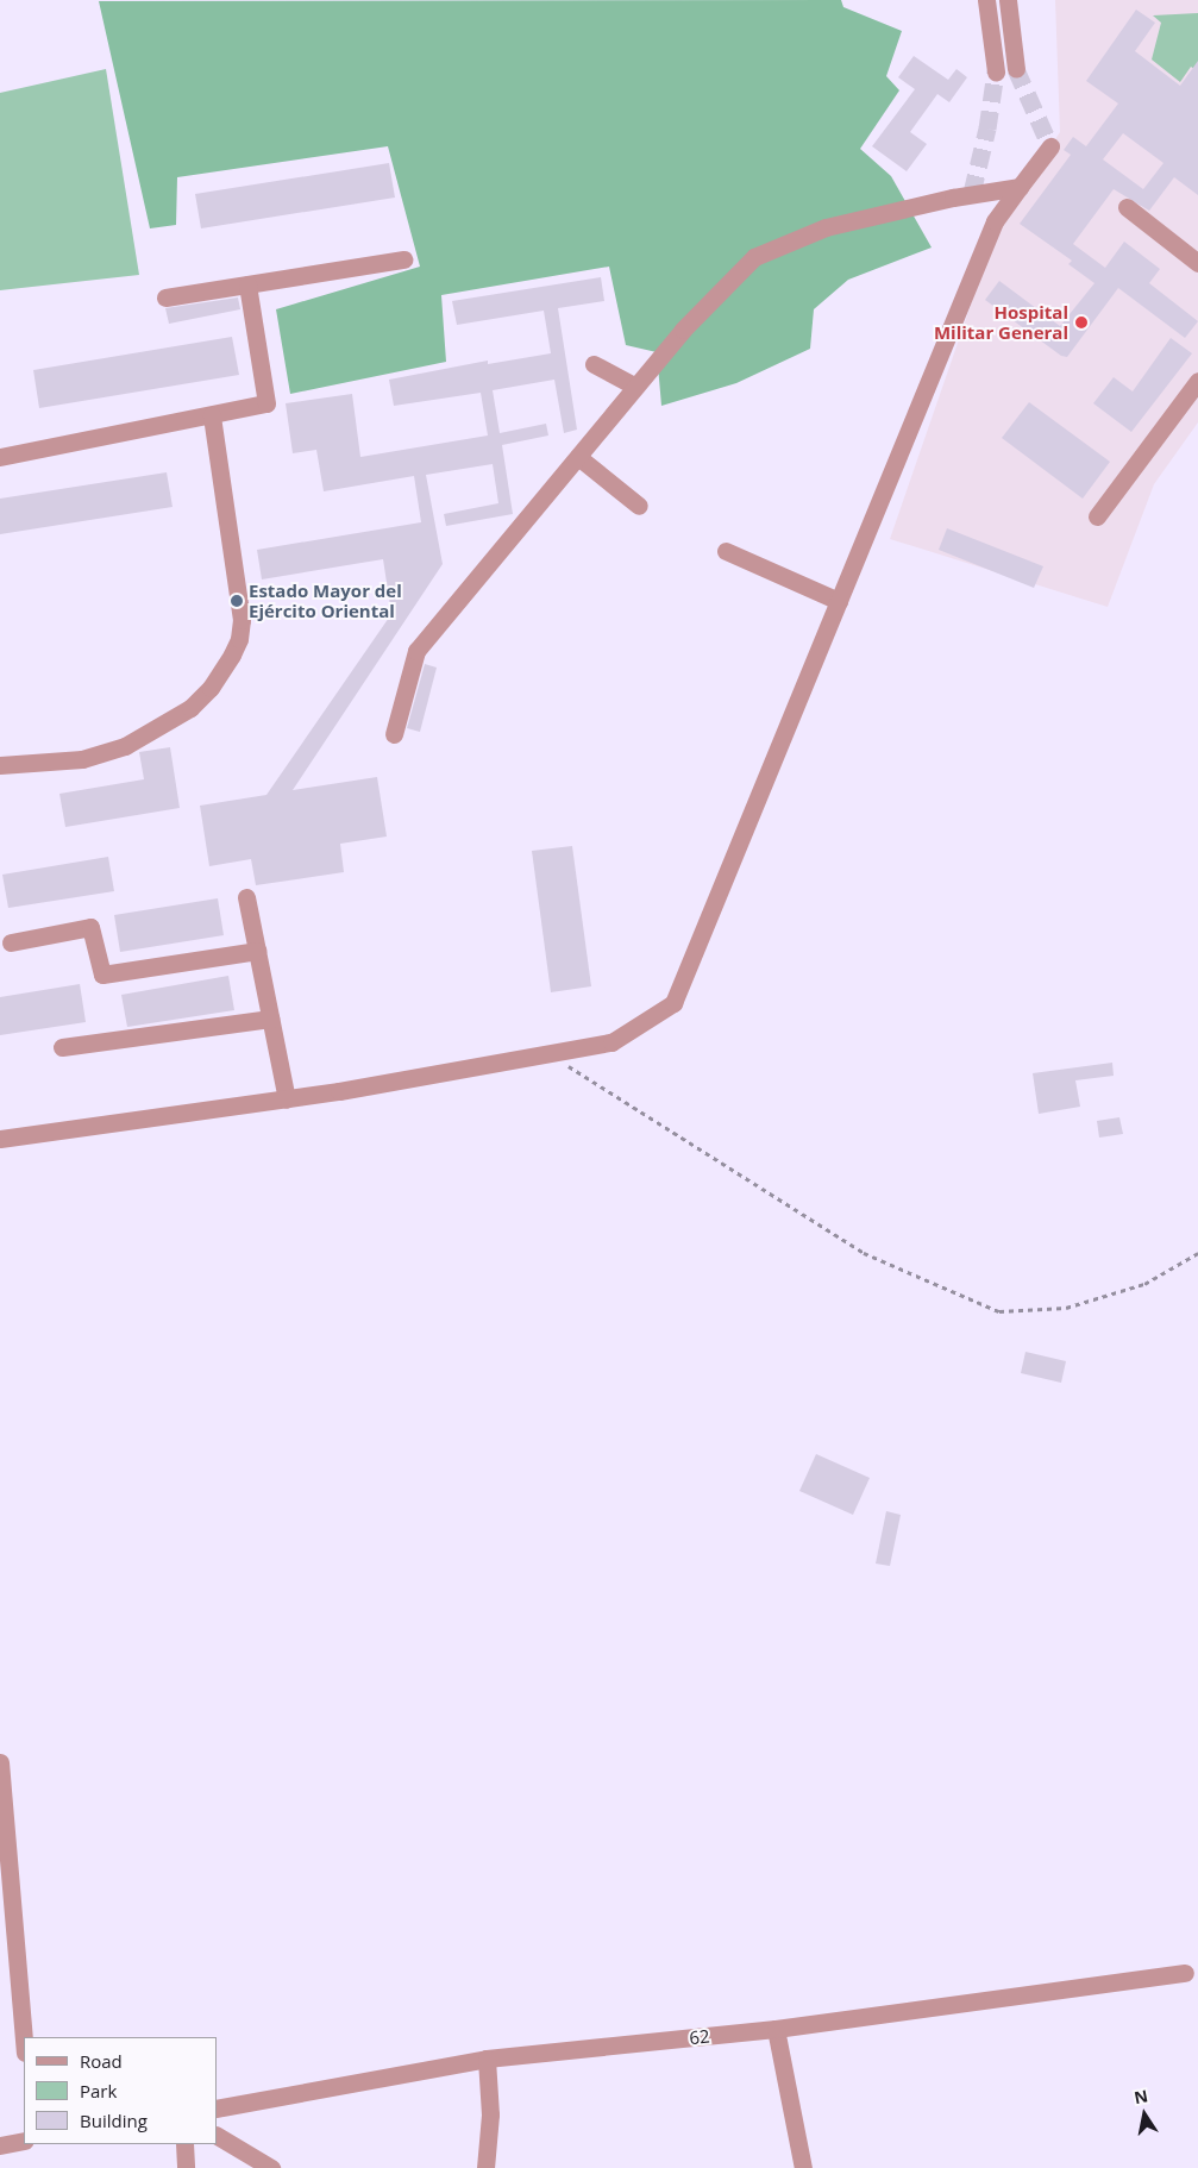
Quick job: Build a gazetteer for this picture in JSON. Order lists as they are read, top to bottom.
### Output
{
  "streets": {
    "street": ["62"]
  },
  "places": ["Hospital Militar General", "Estado Mayor del Ejército Oriental"],
  "legend": ["Road", "Park", "Building"],
  "north": "top"
}
